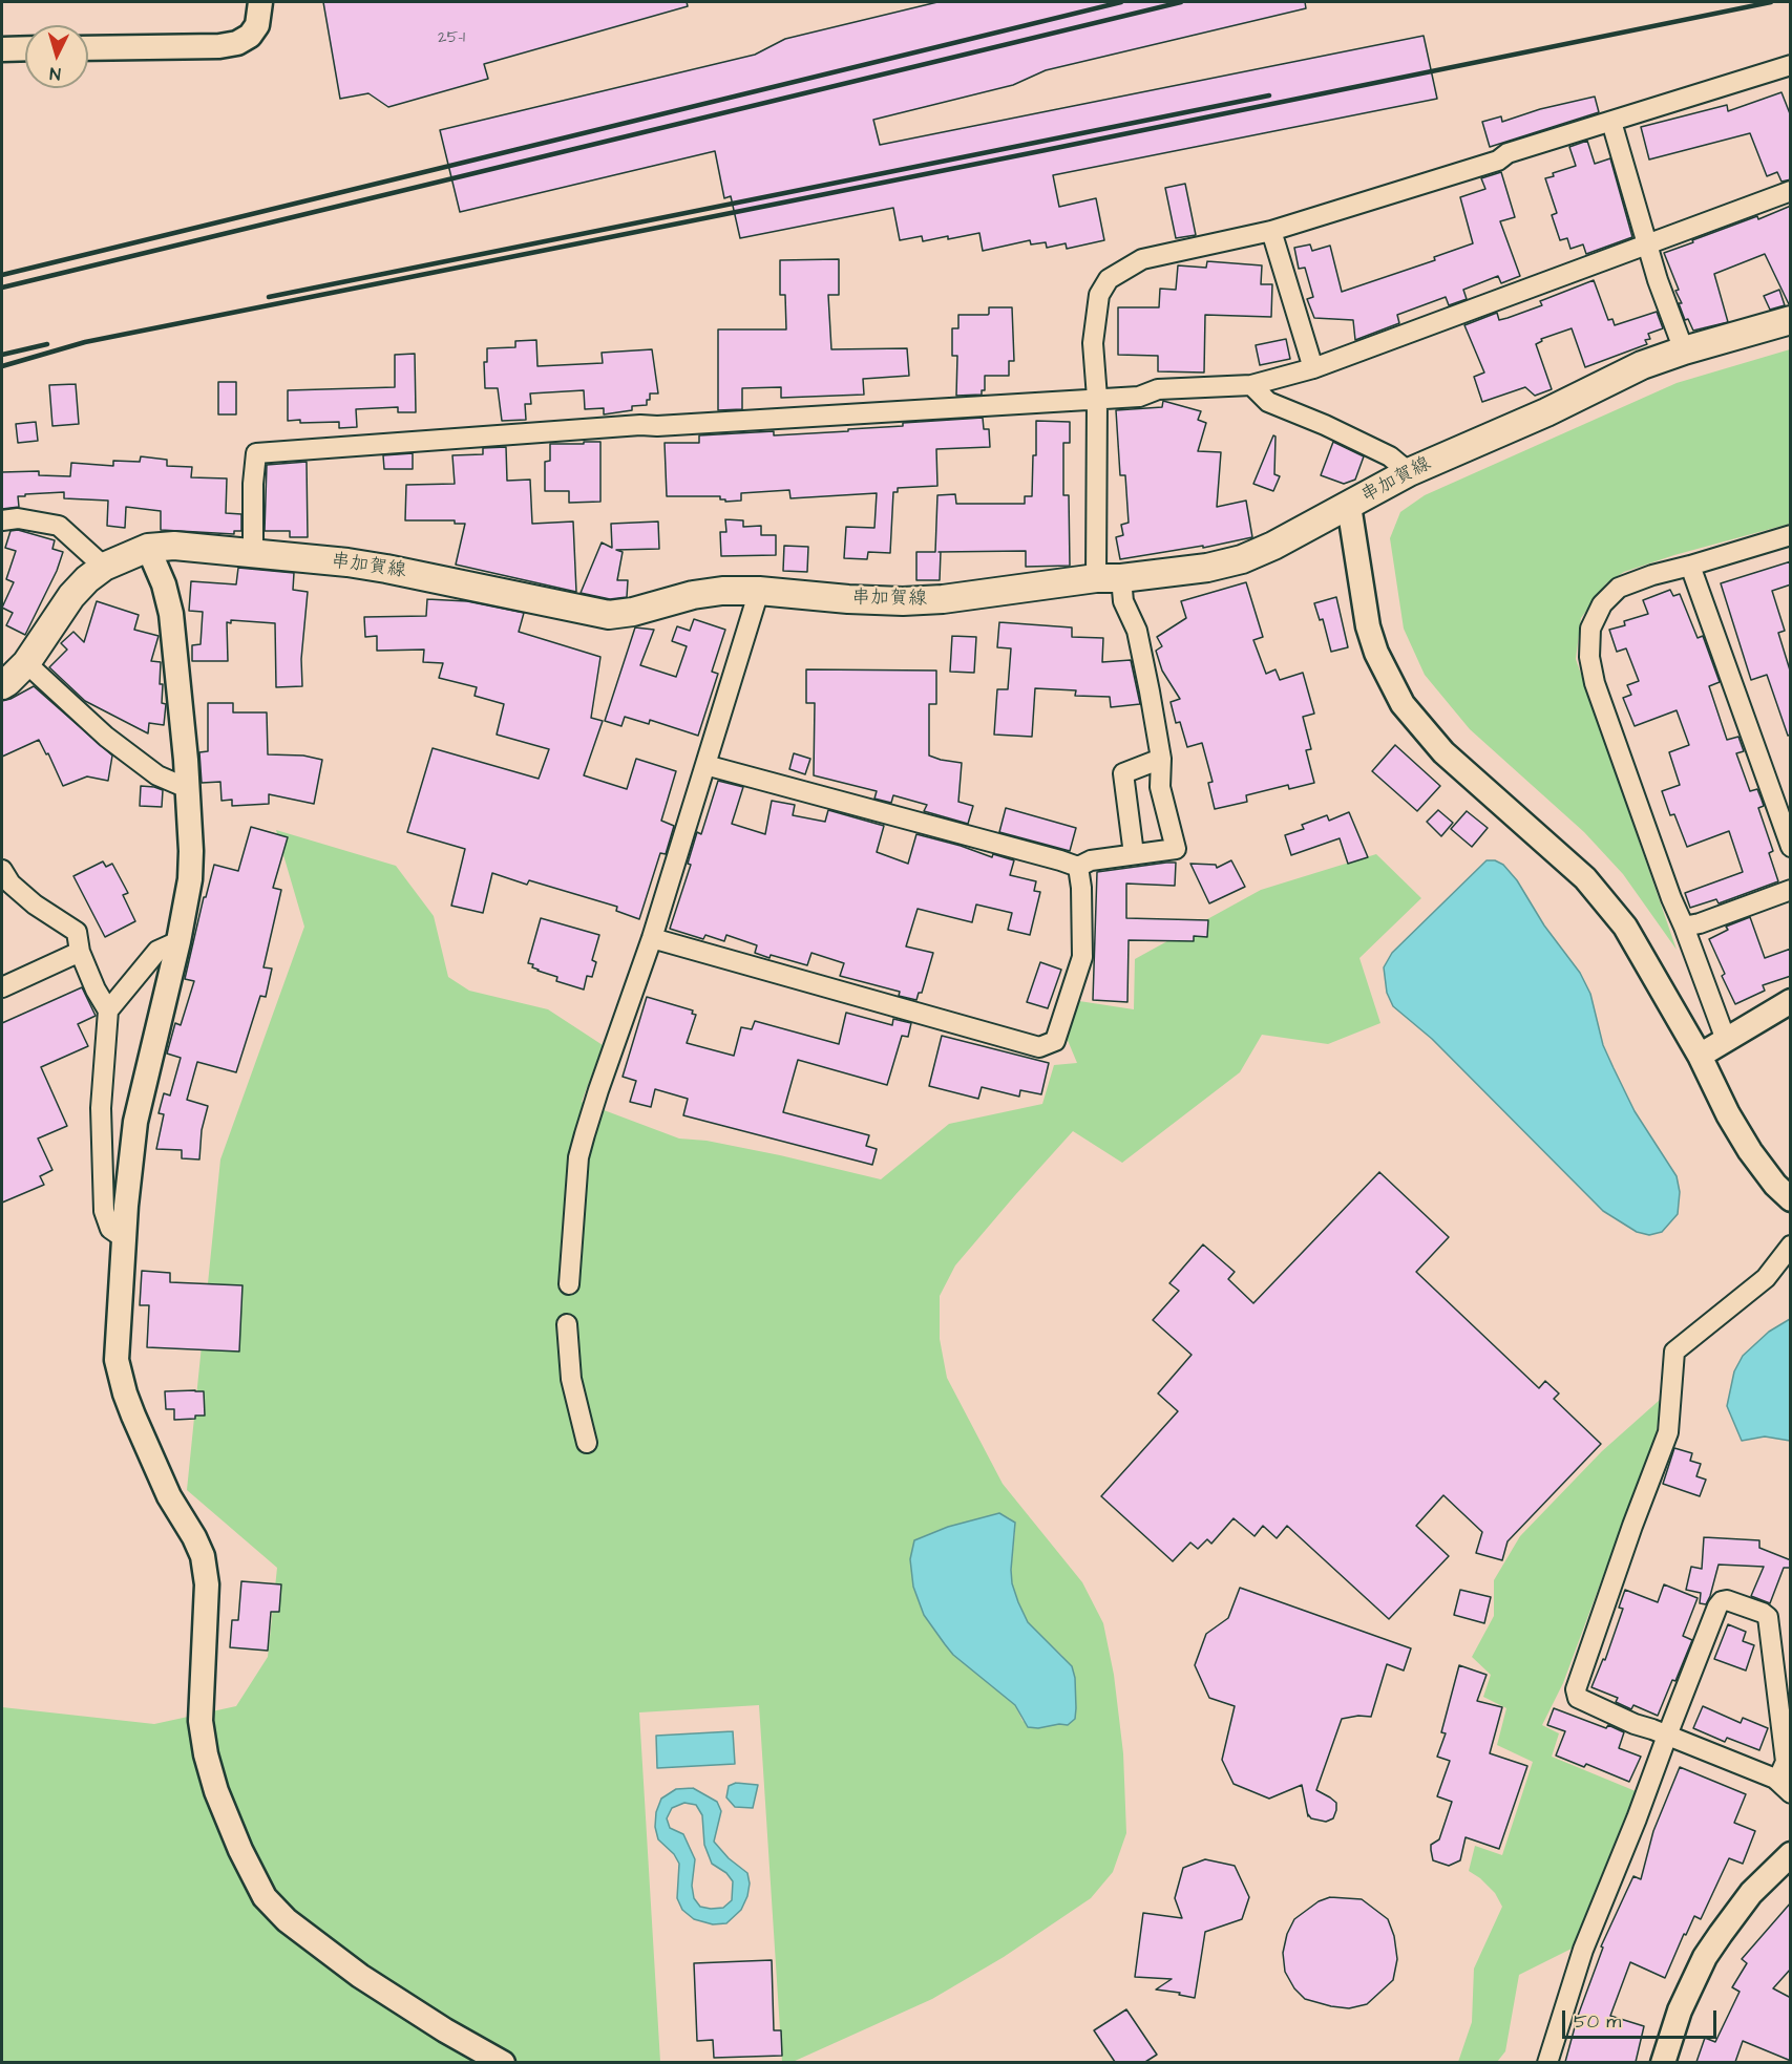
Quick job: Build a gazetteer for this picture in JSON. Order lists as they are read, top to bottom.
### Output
{
  "streets": {
    "main road": ["串加賀線"]
  },
  "house_numbers": ["25-1"],
  "scale_bar": "50 m",
  "north": "bottom"
}
